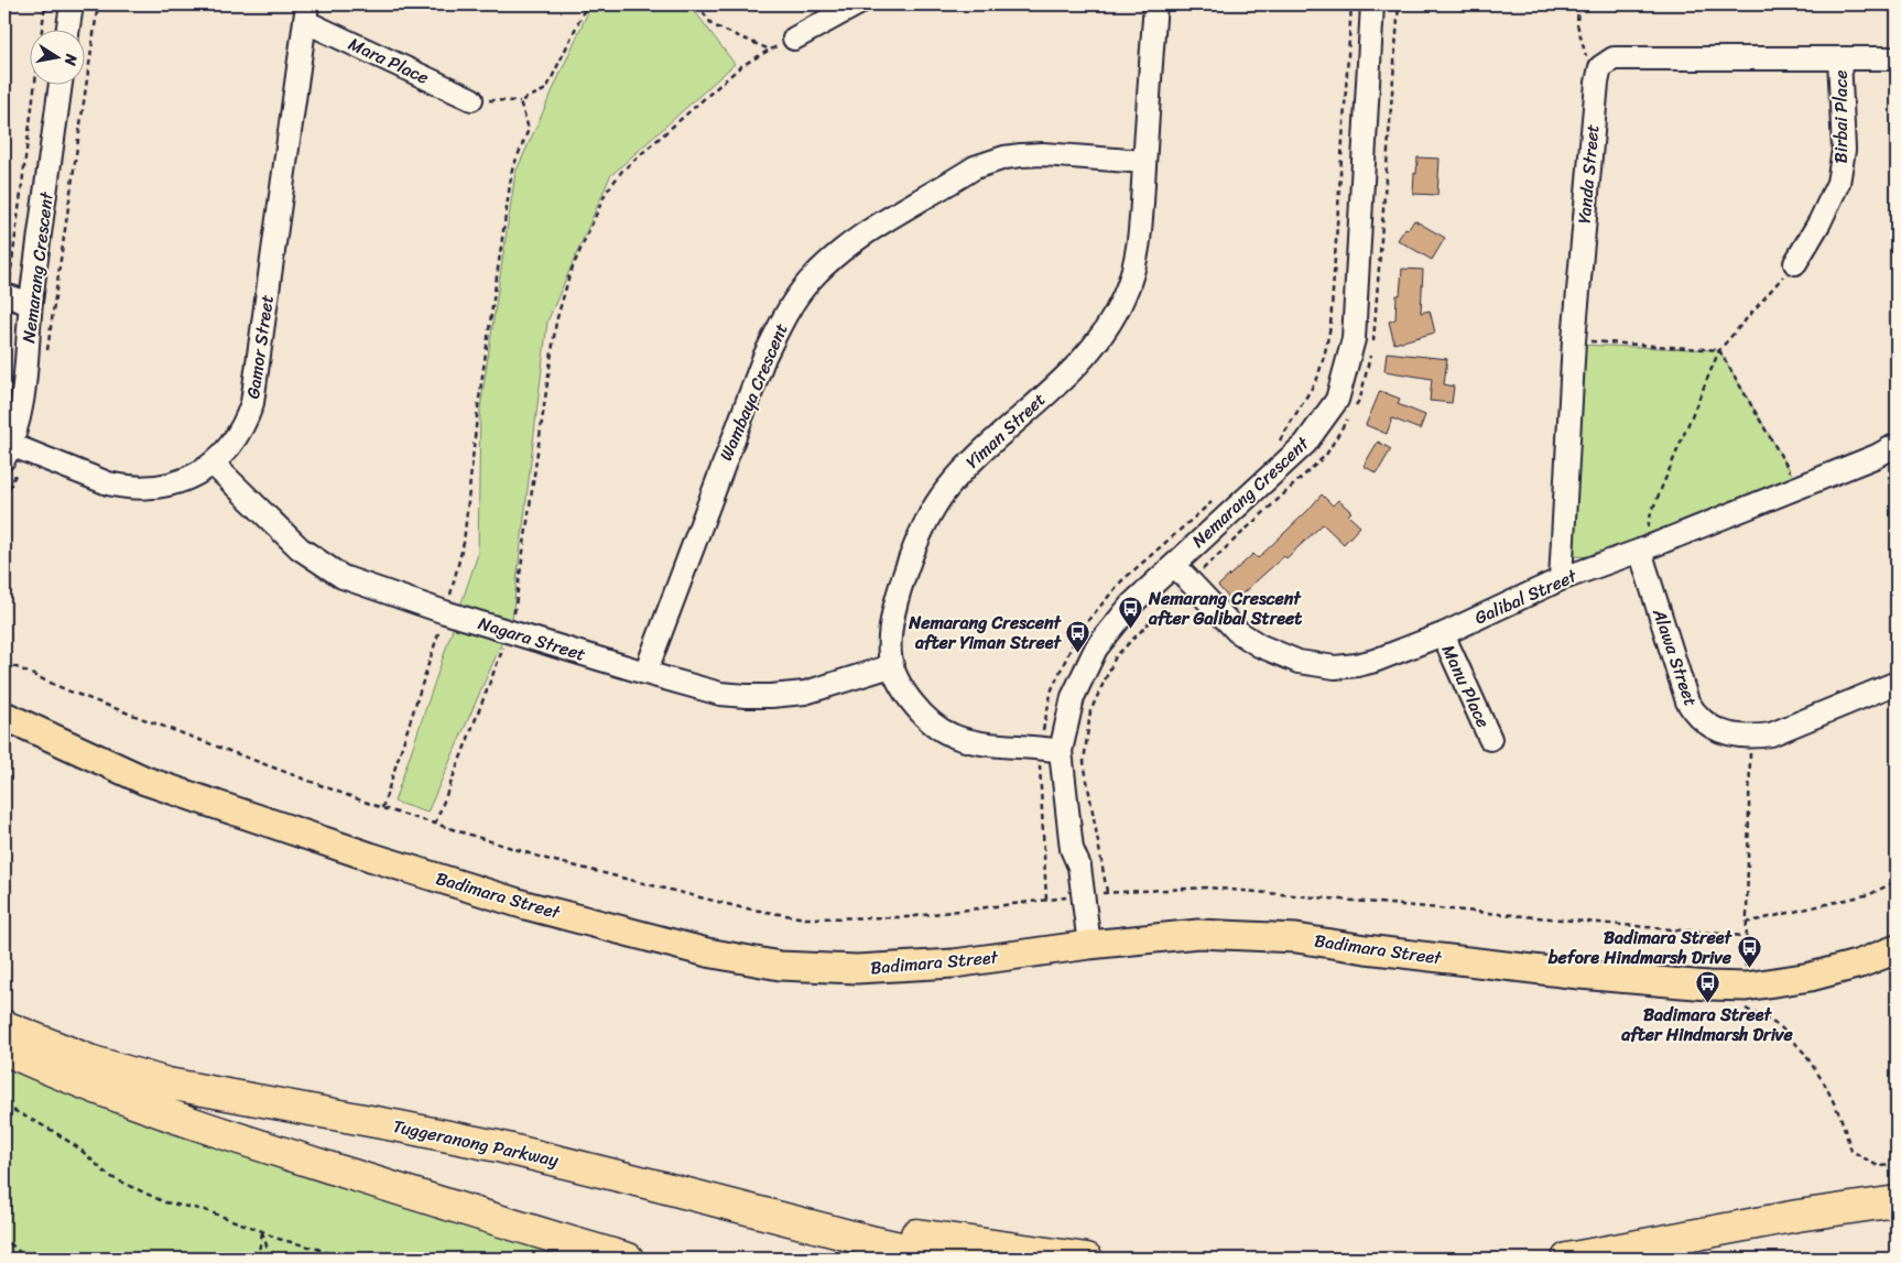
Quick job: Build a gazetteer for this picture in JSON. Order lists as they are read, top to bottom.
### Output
{
  "streets": {
    "highway": ["Tuggeranong Parkway"],
    "main road": ["Badimara Street"],
    "street": [
      "Mara Place",
      "Birbai Place",
      "Yanda Street",
      "Nemarang Crescent",
      "Gamor Street",
      "Wambaya Crescent",
      "Yiman Street",
      "Galibal Street",
      "Nagara Street",
      "Alawa Street",
      "Manu Place"
    ]
  },
  "crossings": [
    ["Mara Place", "Gamor Street"],
    ["Yanda Street", "Galibal Street"],
    ["Nemarang Crescent", "Gamor Street"],
    ["Nemarang Crescent", "Yiman Street"],
    ["Nemarang Crescent", "Galibal Street"],
    ["Nemarang Crescent", "Badimara Street"],
    ["Gamor Street", "Nagara Street"],
    ["Wambaya Crescent", "Yiman Street"],
    ["Wambaya Crescent", "Nagara Street"],
    ["Yiman Street", "Nagara Street"],
    ["Galibal Street", "Alawa Street"],
    ["Galibal Street", "Manu Place"]
  ],
  "places": {
    "bus stop": [
      "Nemarang Crescent after Galibal Street",
      "Nemarang Crescent after Yiman Street",
      "Badimara Street before Hindmarsh Drive",
      "Badimara Street after Hindmarsh Drive"
    ]
  },
  "north": "right"
}
